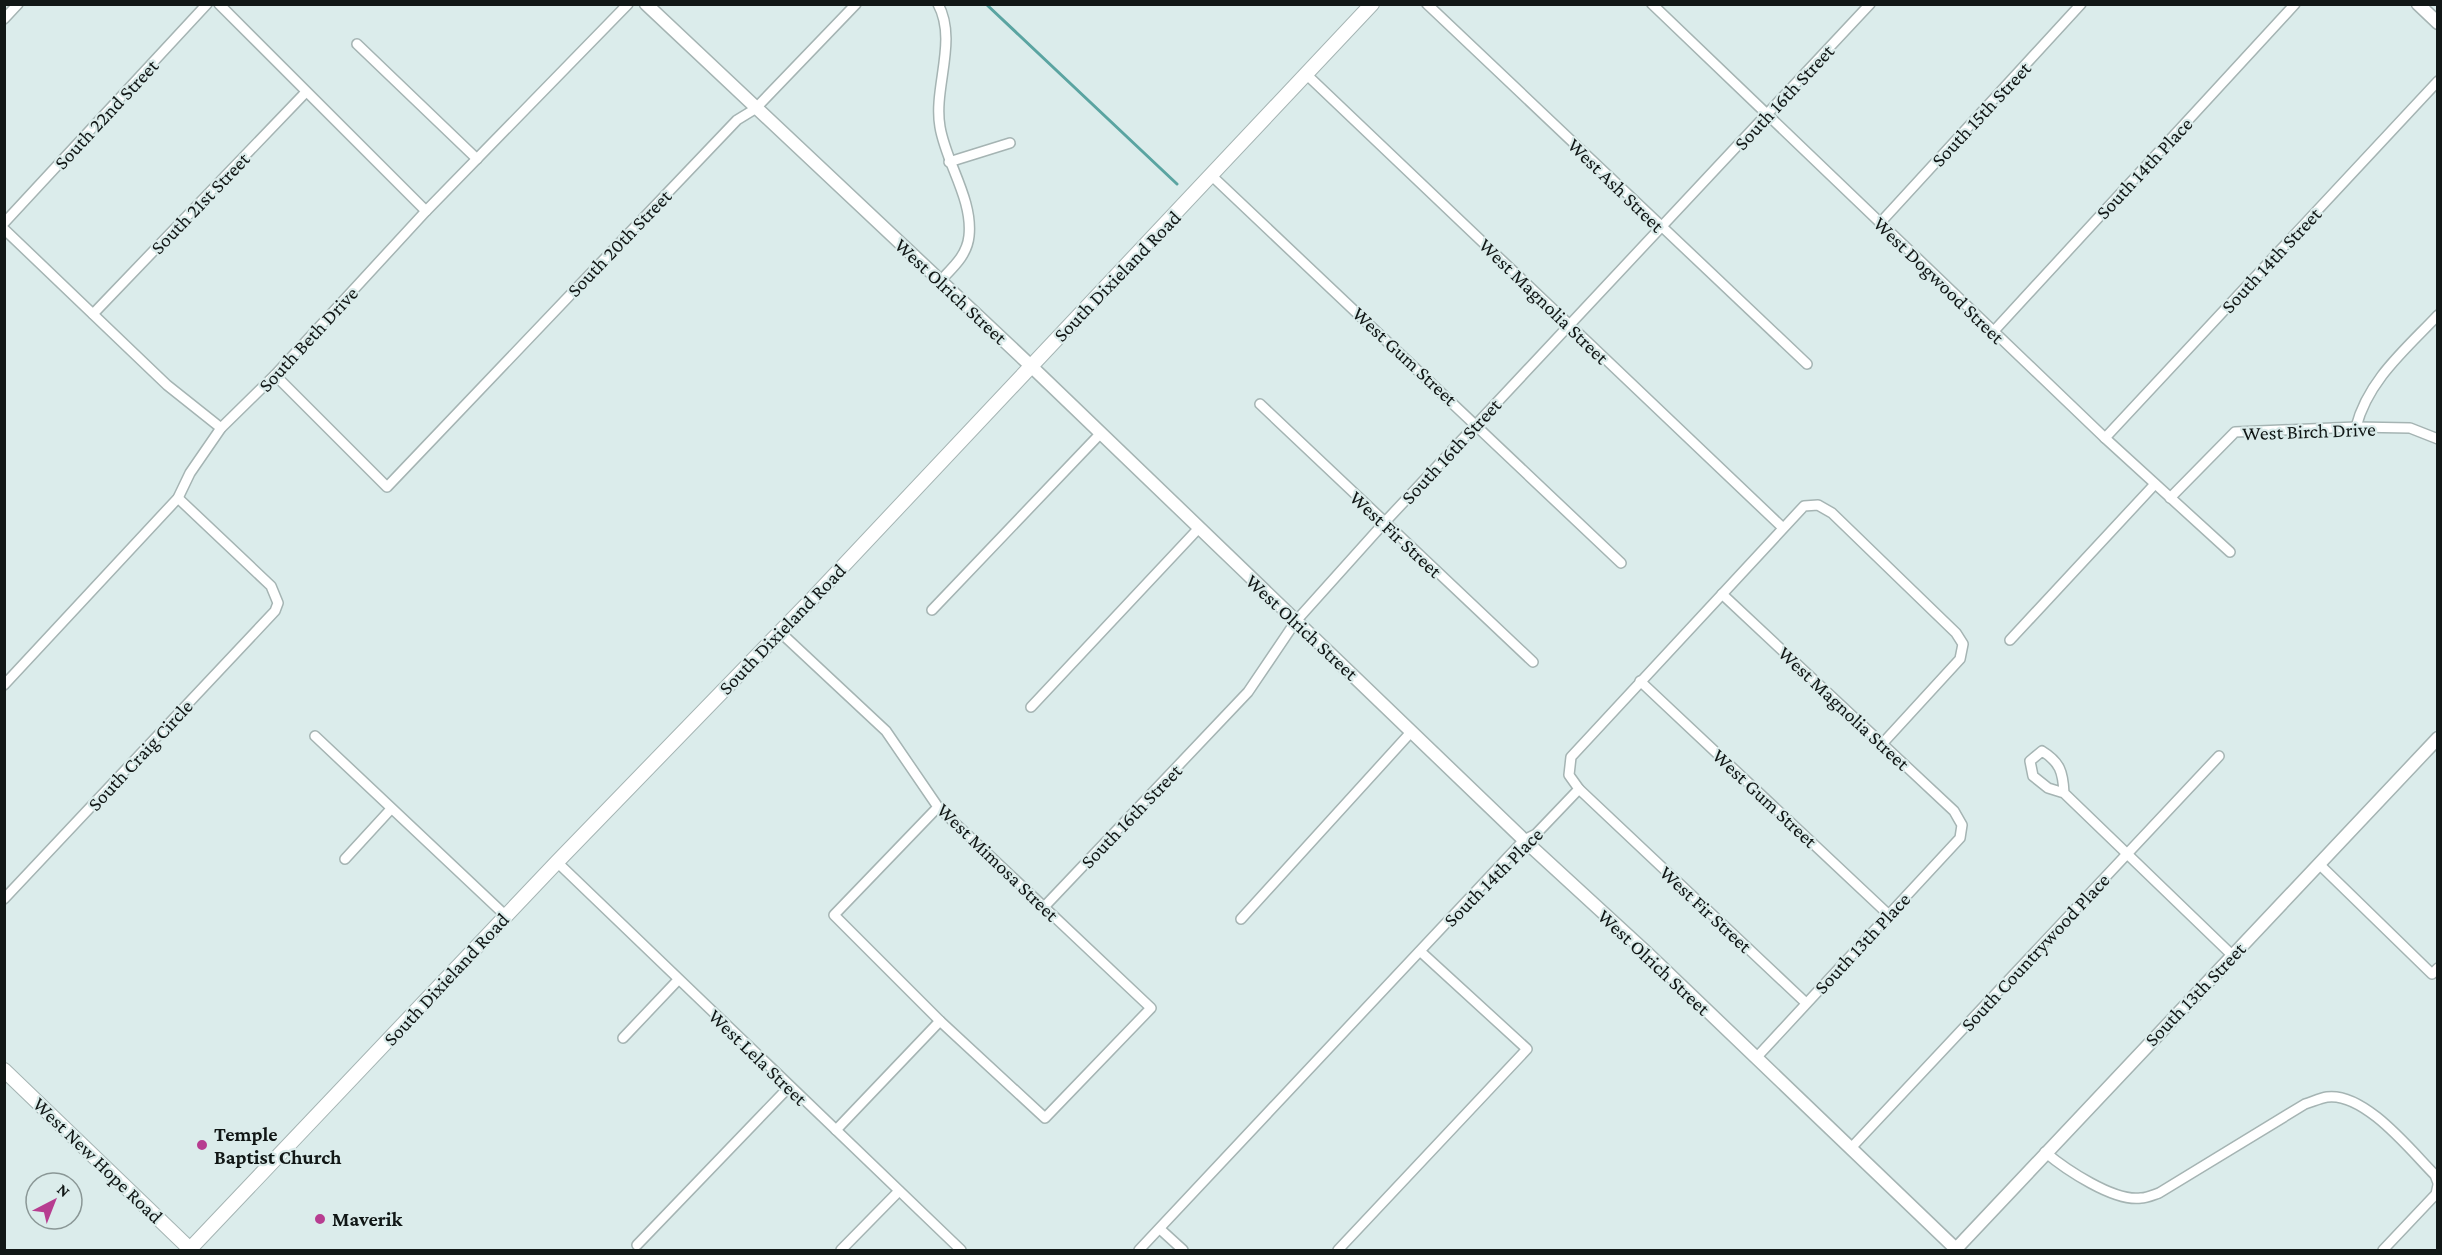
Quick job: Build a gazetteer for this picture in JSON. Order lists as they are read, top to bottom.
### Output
{
  "streets": {
    "main road": ["South Dixieland Road", "West New Hope Road"],
    "street": [
      "South 16th Street",
      "South 22nd Street",
      "South 15th Street",
      "South 14th Place",
      "West Ash Street",
      "South 21st Street",
      "South 20th Street",
      "South 14th Street",
      "West Dogwood Street",
      "West Olrich Street",
      "West Magnolia Street",
      "South Beth Drive",
      "West Gum Street",
      "West Birch Drive",
      "West Fir Street",
      "South Craig Circle",
      "West Mimosa Street",
      "South 13th Place",
      "South Countrywood Place",
      "South 13th Street",
      "West Lela Street"
    ]
  },
  "crossings": [
    ["South 16th Street", "West Ash Street"],
    ["South 16th Street", "West Dogwood Street"],
    ["South 16th Street", "West Olrich Street"],
    ["South 16th Street", "West Magnolia Street"],
    ["South 16th Street", "West Gum Street"],
    ["South 16th Street", "West Fir Street"],
    ["South 16th Street", "West Mimosa Street"],
    ["South 15th Street", "West Dogwood Street"],
    ["South 14th Place", "West Dogwood Street"],
    ["South 14th Place", "West Olrich Street"],
    ["South 14th Place", "West Fir Street"],
    ["South 20th Street", "West Olrich Street"],
    ["South 20th Street", "South Beth Drive"],
    ["South 14th Street", "West Dogwood Street"],
    ["South Dixieland Road", "West Olrich Street"],
    ["South Dixieland Road", "West Magnolia Street"],
    ["South Dixieland Road", "West Gum Street"],
    ["South Dixieland Road", "West Mimosa Street"],
    ["South Dixieland Road", "West Lela Street"],
    ["South Dixieland Road", "West New Hope Road"],
    ["West Dogwood Street", "West Birch Drive"],
    ["West Olrich Street", "South 13th Place"],
    ["West Olrich Street", "South Countrywood Place"],
    ["West Olrich Street", "South 13th Street"],
    ["West Magnolia Street", "South 13th Place"],
    ["South Beth Drive", "South Craig Circle"],
    ["West Gum Street", "South 13th Place"],
    ["West Fir Street", "South 13th Place"]
  ],
  "places": ["Temple Baptist Church", "Maverik"],
  "north": "top right"
}
